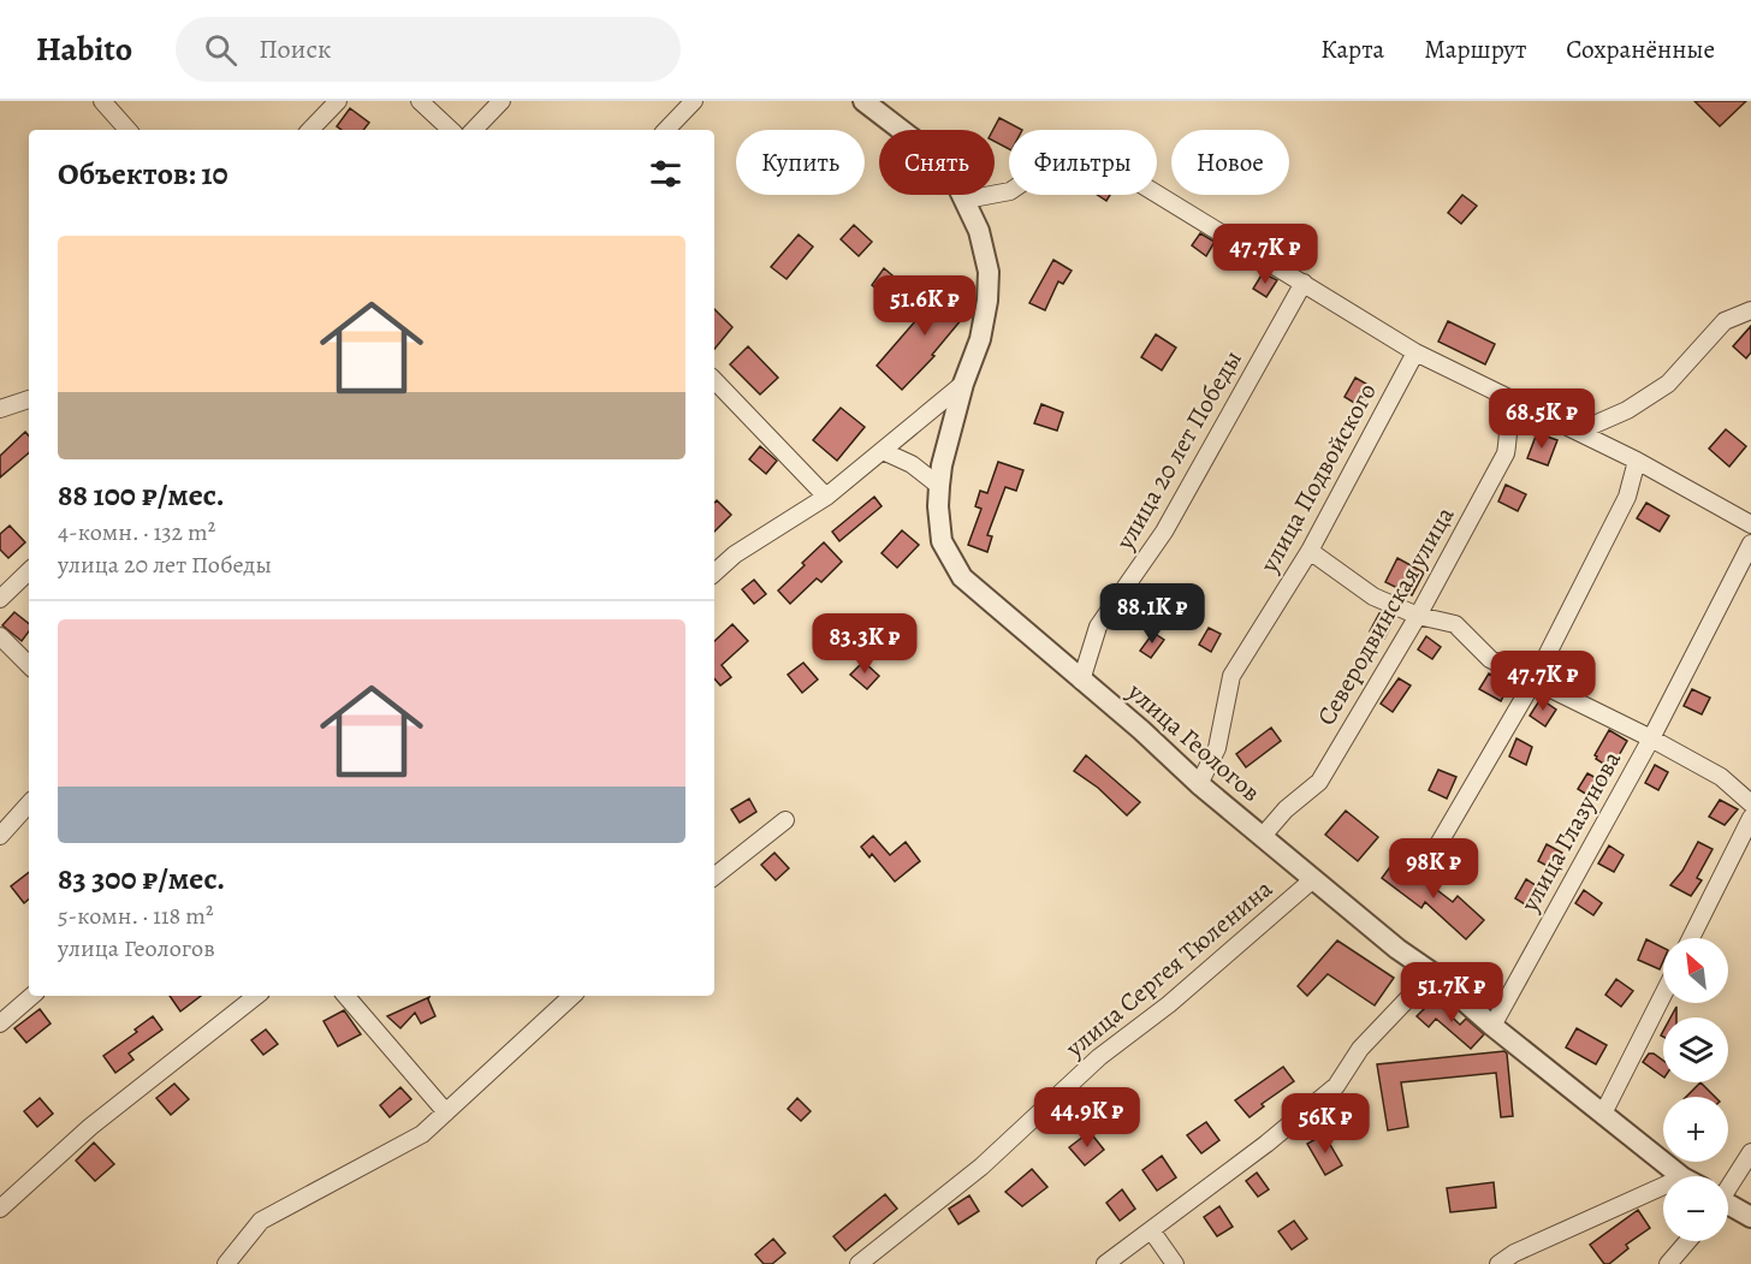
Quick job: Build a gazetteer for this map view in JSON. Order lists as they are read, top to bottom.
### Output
{
  "streets": {
    "street": [
      "улица 20 лет Победы",
      "улица Подвойского",
      "Северодвинская улица",
      "улица Геологов",
      "улица Глазунова",
      "улица Сергея Тюленина"
    ]
  },
  "crossings": [
    ["улица 20 лет Победы", "улица Геологов"],
    ["улица Подвойского", "улица Геологов"],
    ["Северодвинская улица", "улица Геологов"],
    ["улица Геологов", "улица Глазунова"],
    ["улица Геологов", "улица Сергея Тюленина"]
  ],
  "north": "top left",
  "page": {
    "header": "Habito",
    "search": "Поиск",
    "nav": ["Карта", "Маршрут", "Сохранённые"],
    "chip": [
      "Купить",
      "Снять",
      "Фильтры",
      "Новое"
    ],
    "heading": "Объектов: 10",
    "list": [
      {
        "name": "88 100 ₽/мес.",
        "note": "4-комн. · 132 m² · улица 20 лет Победы"
      },
      {
        "name": "83 300 ₽/мес.",
        "note": "5-комн. · 118 m² · улица Геологов"
      }
    ],
    "price": [
      "47.7K ₽",
      "51.6K ₽",
      "68.5K ₽",
      "88.1K ₽",
      "83.3K ₽",
      "47.7K ₽",
      "98K ₽",
      "51.7K ₽",
      "44.9K ₽",
      "56K ₽"
    ],
    "map_buttons": ["+", "−"]
  }
}
